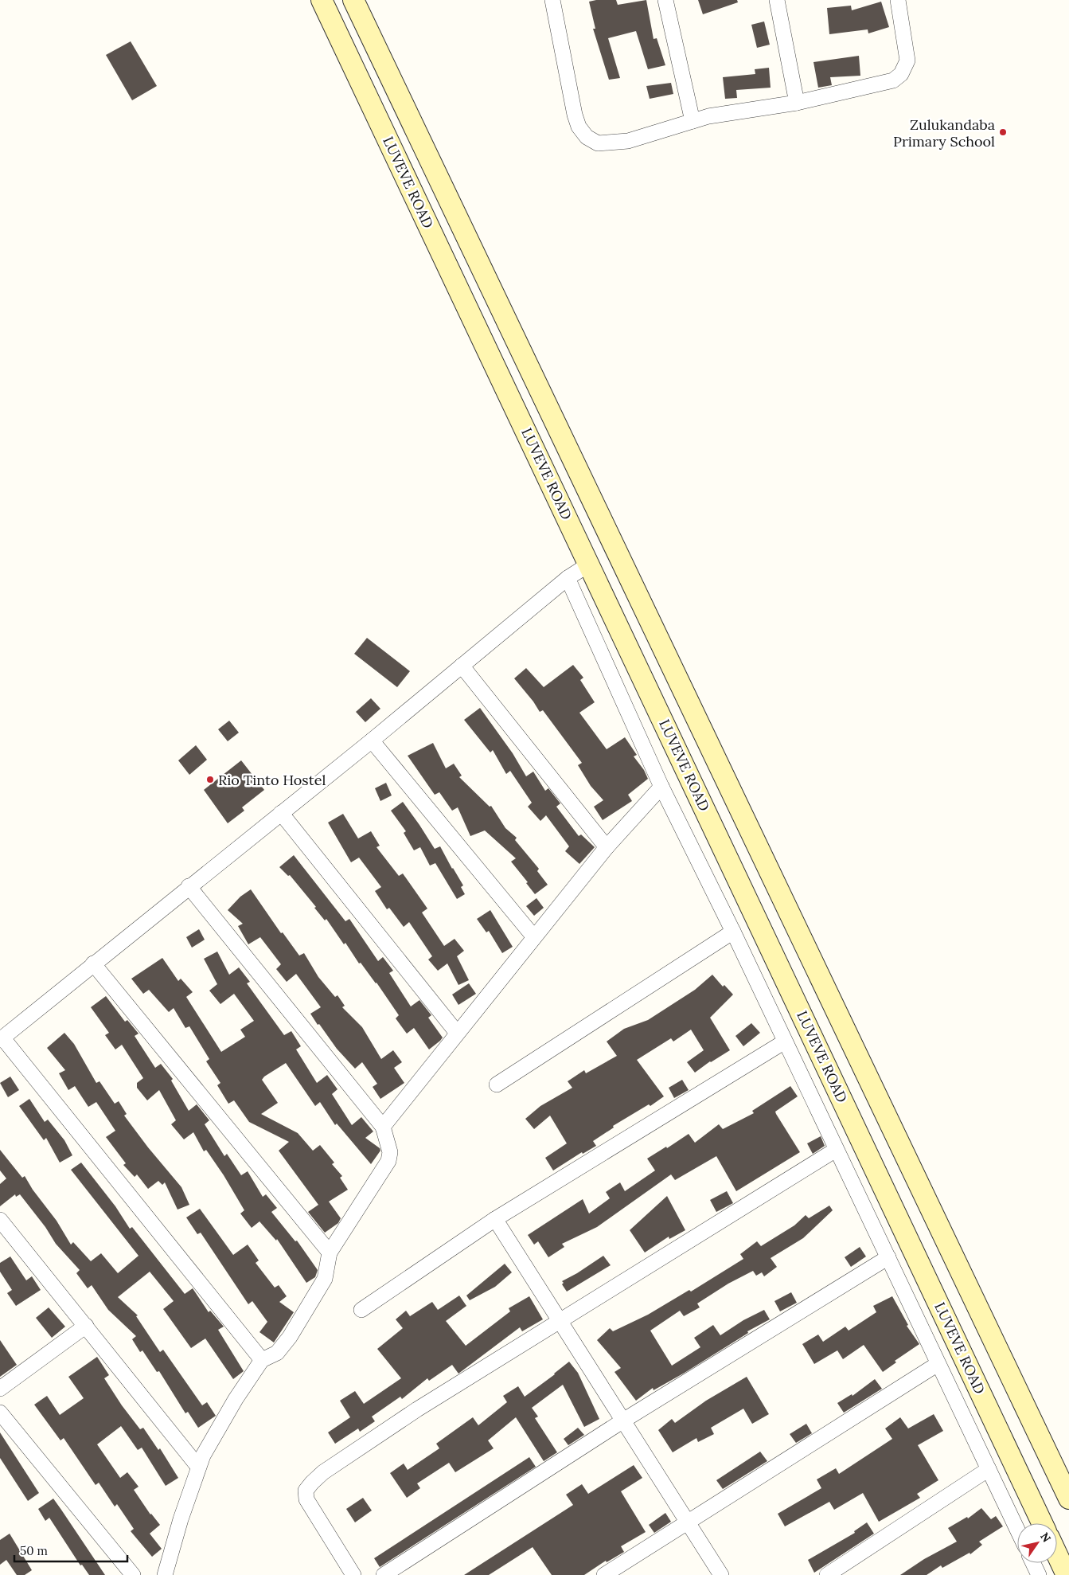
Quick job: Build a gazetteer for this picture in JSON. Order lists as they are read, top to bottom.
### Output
{
  "streets": {
    "street": ["LUVEVE ROAD"]
  },
  "places": ["Zulukandaba Primary School", "Rio Tinto Hostel"],
  "scale_bar": "50 m",
  "north": "top right"
}
